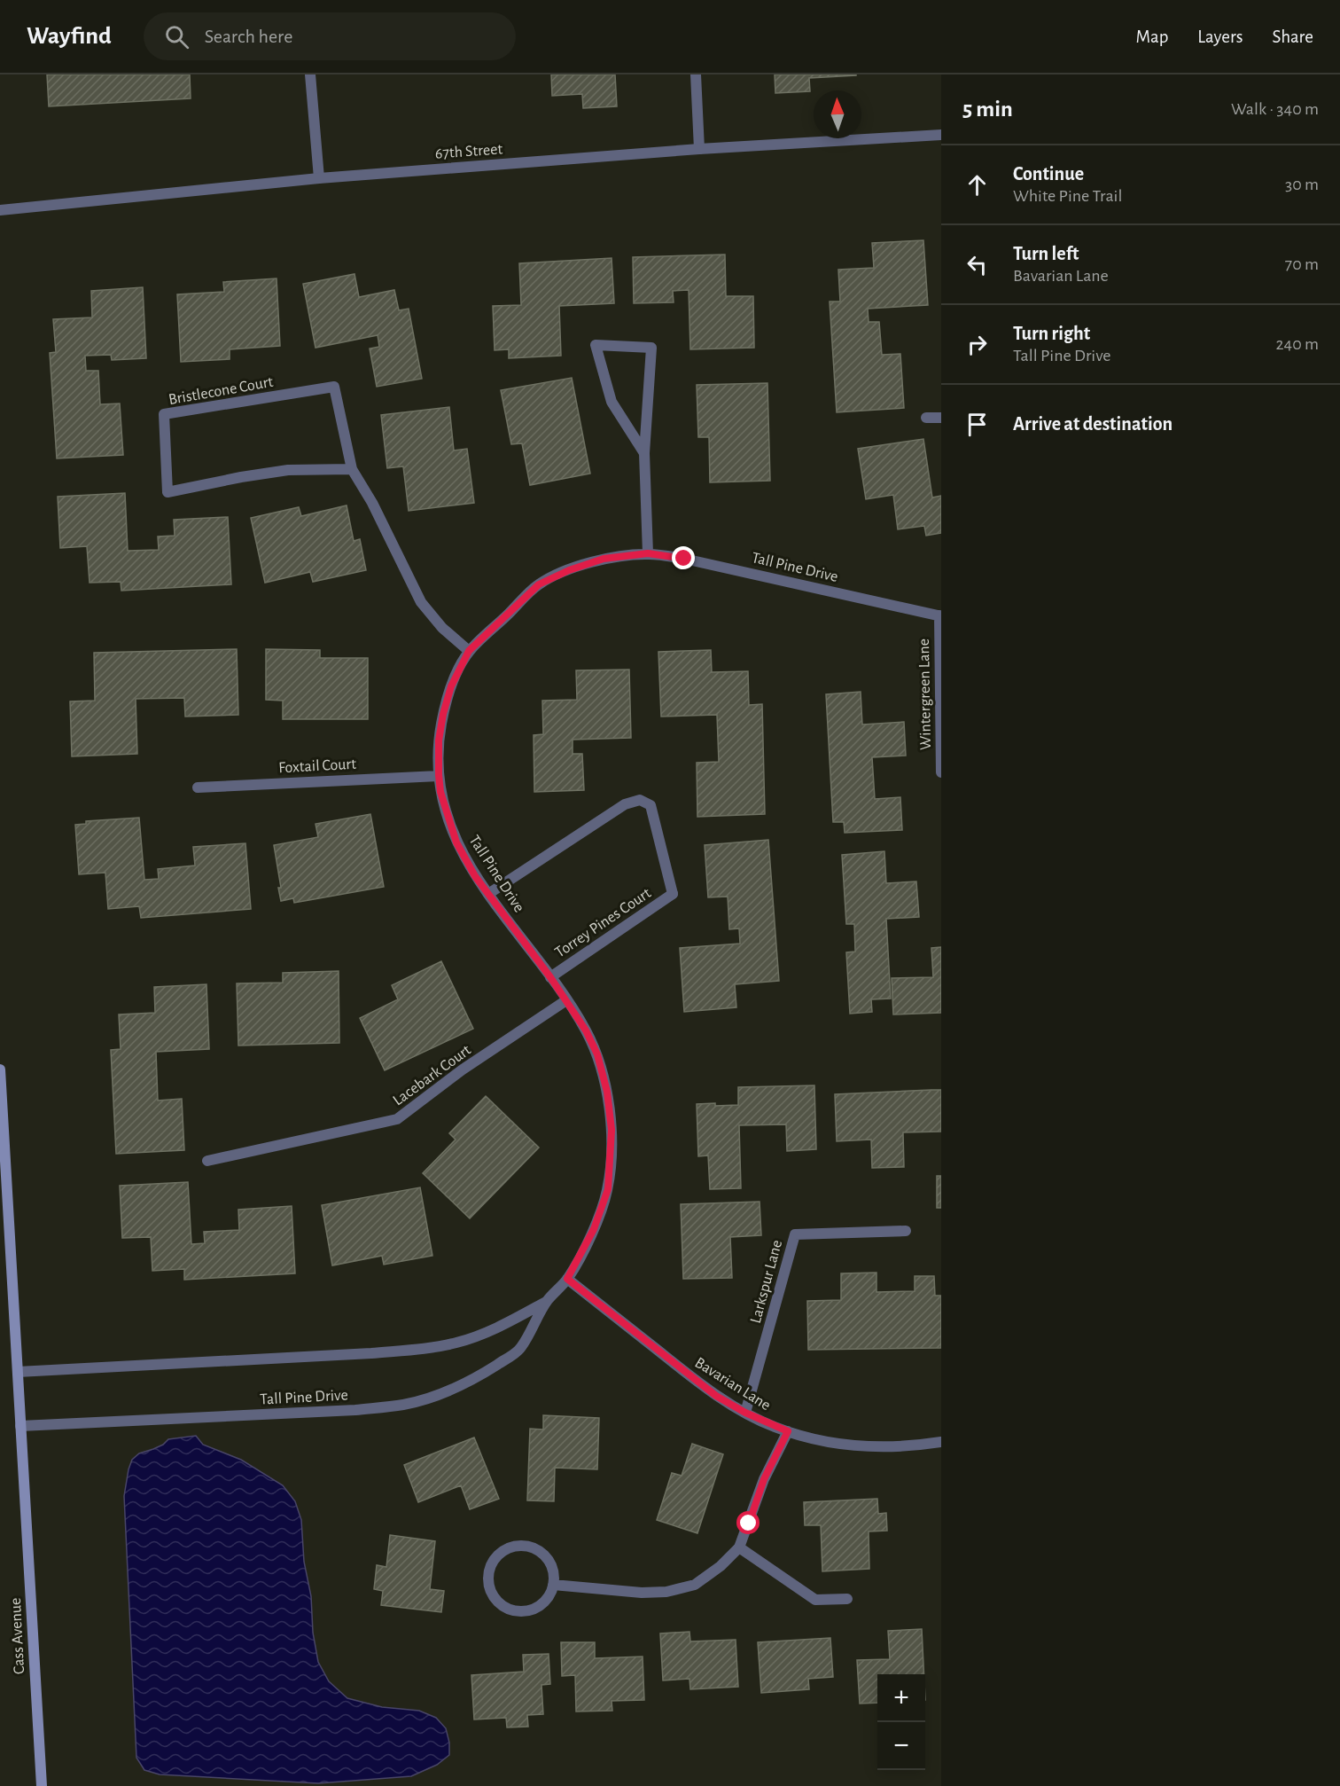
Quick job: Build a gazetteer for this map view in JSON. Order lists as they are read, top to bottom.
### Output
{
  "streets": {
    "main road": ["Cass Avenue"],
    "street": [
      "67th Street",
      "Bristlecone Court",
      "Tall Pine Drive",
      "Wintergreen Lane",
      "Foxtail Court",
      "Torrey Pines Court",
      "Lacebark Court",
      "Larkspur Lane",
      "Bavarian Lane"
    ]
  },
  "crossings": [
    ["Bristlecone Court", "Tall Pine Drive"],
    ["Tall Pine Drive", "Wintergreen Lane"],
    ["Tall Pine Drive", "Foxtail Court"],
    ["Tall Pine Drive", "Torrey Pines Court"],
    ["Tall Pine Drive", "Lacebark Court"],
    ["Tall Pine Drive", "Bavarian Lane"],
    ["Tall Pine Drive", "Cass Avenue"],
    ["Larkspur Lane", "Bavarian Lane"]
  ],
  "north": "top",
  "page": {
    "header": "Wayfind",
    "search": "Search here",
    "nav": ["Map", "Layers", "Share"],
    "heading": ["5 min", "Walk · 340 m"],
    "list": [
      ["Continue", "White Pine Trail", "30 m"],
      ["Turn left", "Bavarian Lane", "70 m"],
      ["Turn right", "Tall Pine Drive", "240 m"],
      "Arrive at destination"
    ],
    "map_buttons": ["+", "−"]
  }
}
